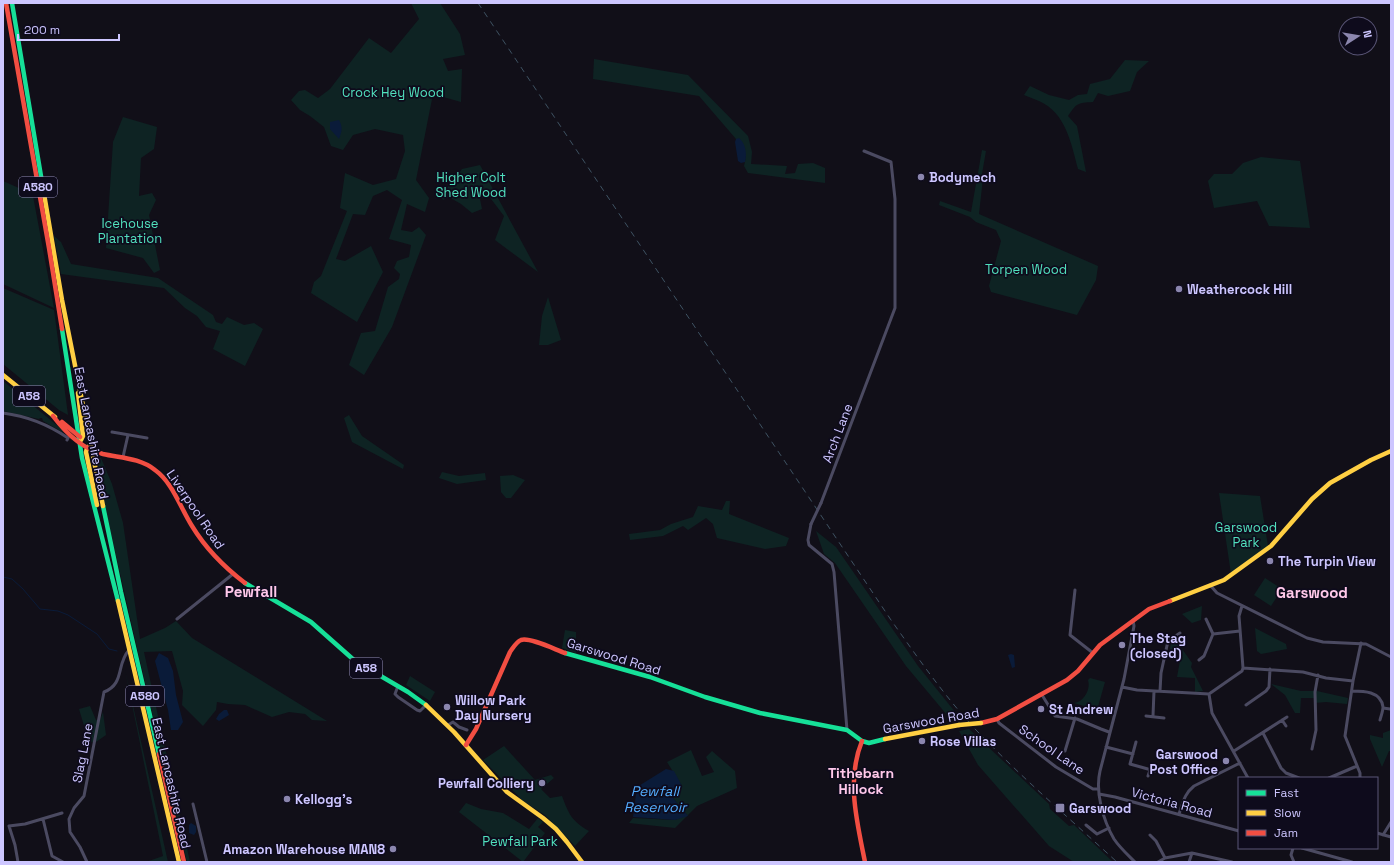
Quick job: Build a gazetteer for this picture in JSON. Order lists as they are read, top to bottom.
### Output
{
  "streets": {
    "main road": [
      "A580",
      "A58",
      "East Lancashire Road",
      "Liverpool Road",
      "Garswood Road"
    ],
    "street": [
      "Arch Lane",
      "School Lane",
      "Slag Lane",
      "Victoria Road"
    ]
  },
  "crossings": [
    ["A58", "East Lancashire Road"],
    ["A58", "Liverpool Road"],
    ["East Lancashire Road", "Liverpool Road"],
    ["East Lancashire Road", "Slag Lane"],
    ["Arch Lane", "Garswood Road"],
    ["Liverpool Road", "Garswood Road"],
    ["Garswood Road", "School Lane"]
  ],
  "districts": ["Pewfall", "Garswood", "Tithebarn Hillock"],
  "water": ["Pewfall Reservoir"],
  "parks": [
    "Crock Hey Wood",
    "Higher Colt Shed Wood",
    "Icehouse Plantation",
    "Torpen Wood",
    "Garswood Park",
    "Pewfall Park"
  ],
  "places": {
    "other": [
      "Bodymech",
      "Weathercock Hill",
      "The Turpin View",
      "The Stag (closed)",
      "Willow Park Day Nursery",
      "St Andrew",
      "Rose Villas",
      "Garswood Post Office",
      "Pewfall Colliery",
      "Kellogg's",
      "Amazon Warehouse MAN8"
    ],
    "transit": ["Garswood"]
  },
  "legend": ["Fast", "Slow", "Jam"],
  "scale_bar": "200 m",
  "north": "right"
}
